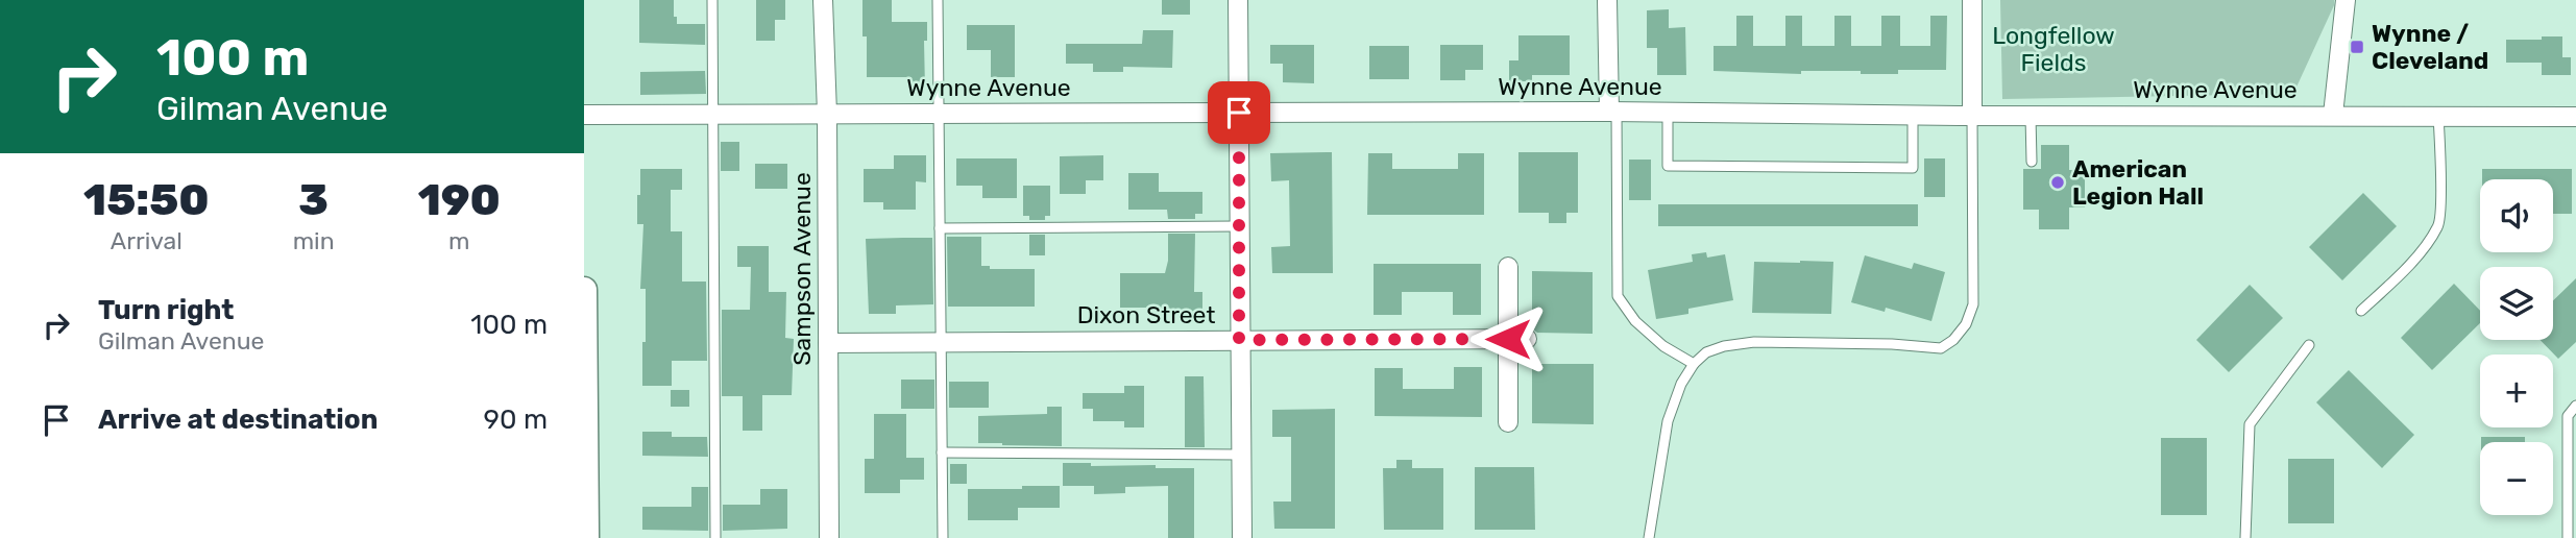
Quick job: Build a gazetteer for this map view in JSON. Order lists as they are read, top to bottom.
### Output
{
  "streets": {
    "street": ["Wynne Avenue", "Sampson Avenue", "Dixon Street"]
  },
  "crossings": [
    ["Wynne Avenue", "Sampson Avenue"],
    ["Sampson Avenue", "Dixon Street"]
  ],
  "parks": ["Longfellow Fields"],
  "places": {
    "transit": ["Wynne / Cleveland"],
    "other": ["American Legion Hall"]
  },
  "page": {
    "turn": ["100 m", "Gilman Avenue"],
    "eta": [
      "15:50",
      "Arrival",
      "3",
      "min",
      "190",
      "m"
    ],
    "map_buttons": ["+", "−"],
    "list": [
      {
        "name": "Turn right",
        "note": "Gilman Avenue",
        "value": "100 m"
      },
      {
        "name": "Arrive at destination",
        "value": "90 m"
      }
    ]
  }
}
